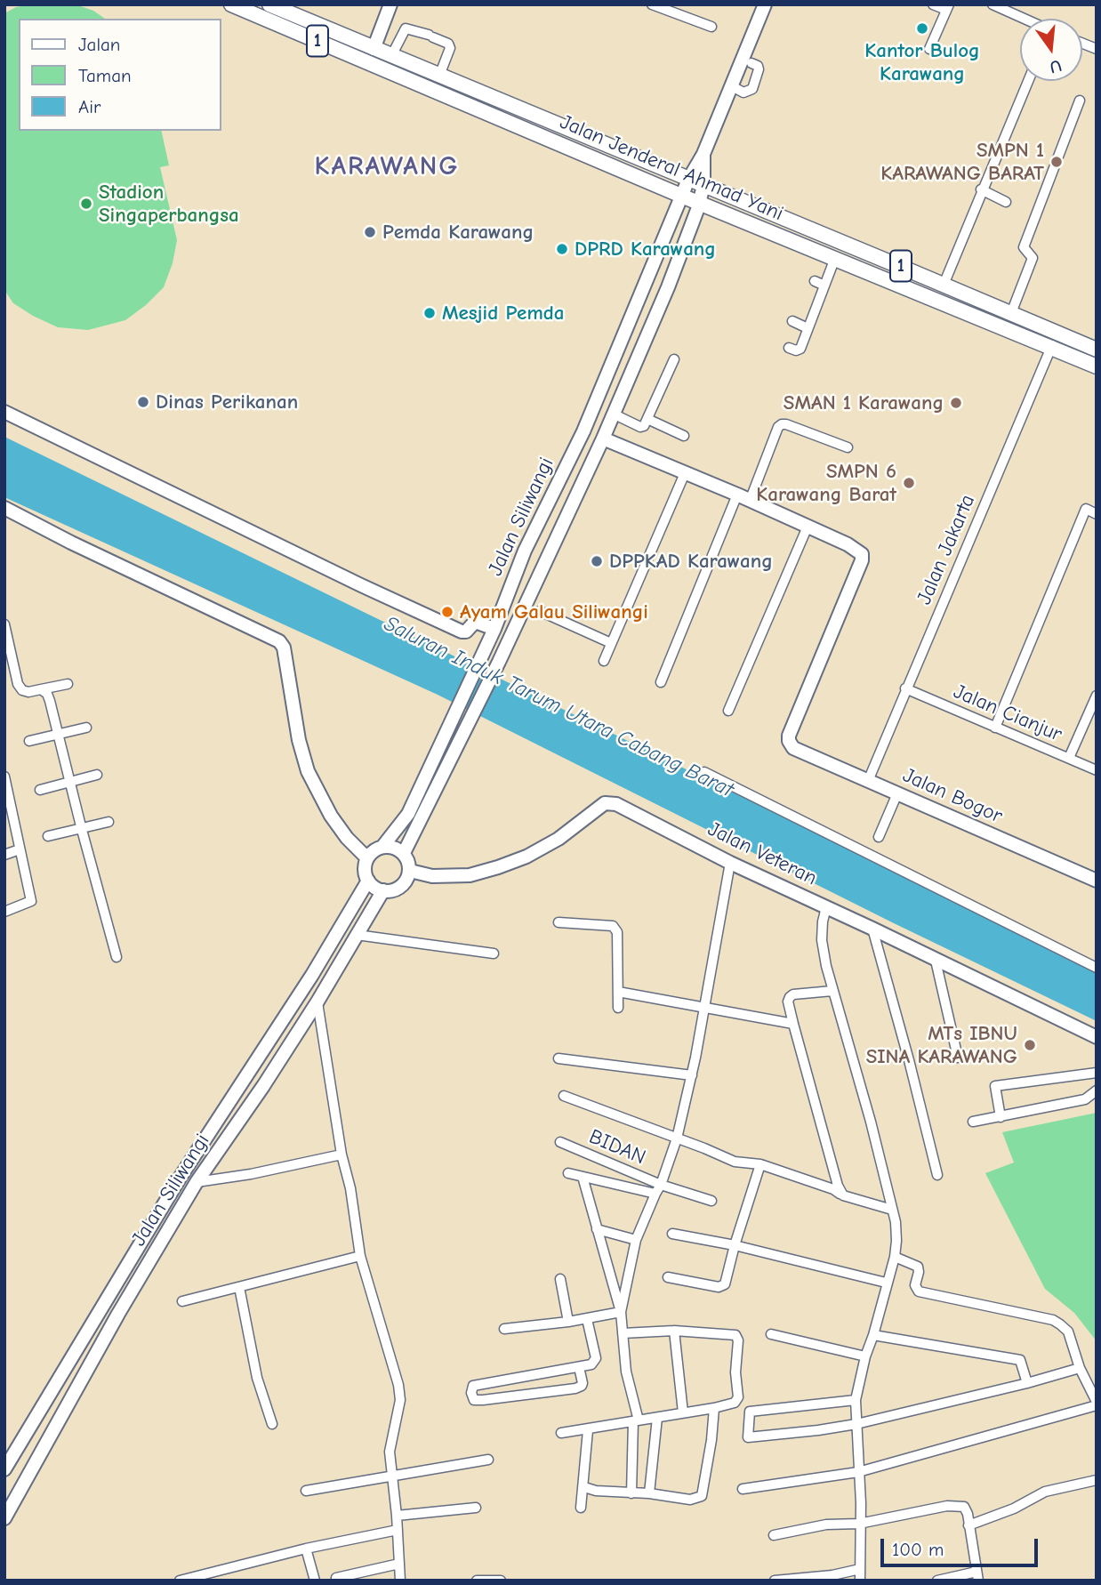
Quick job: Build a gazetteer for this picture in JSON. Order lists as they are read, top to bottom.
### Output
{
  "streets": {
    "main road": [
      "1",
      "Jalan Jenderal Ahmad Yani",
      "Jalan Siliwangi",
      "Jalan Bogor",
      "Jalan Veteran"
    ],
    "street": ["Jalan Jakarta", "Jalan Cianjur", "BIDAN"]
  },
  "crossings": [
    ["Jalan Jenderal Ahmad Yani", "Jalan Siliwangi"],
    ["Jalan Jenderal Ahmad Yani", "Jalan Jakarta"],
    ["Jalan Siliwangi", "Jalan Veteran"],
    ["Jalan Jakarta", "Jalan Cianjur"],
    ["Jalan Jakarta", "Jalan Bogor"]
  ],
  "districts": ["KARAWANG"],
  "water": ["Saluran Induk Tarum Utara Cabang Barat"],
  "places": [
    "Kantor Bulog Karawang",
    "SMPN 1 KARAWANG BARAT",
    "Stadion Singaperbangsa",
    "Pemda Karawang",
    "DPRD Karawang",
    "Mesjid Pemda",
    "Dinas Perikanan",
    "SMAN 1 Karawang",
    "SMPN 6 Karawang Barat",
    "DPPKAD Karawang",
    "Ayam Galau Siliwangi",
    "MTs IBNU SINA KARAWANG"
  ],
  "legend": ["Jalan", "Taman", "Air"],
  "scale_bar": "100 m",
  "north": "bottom"
}
